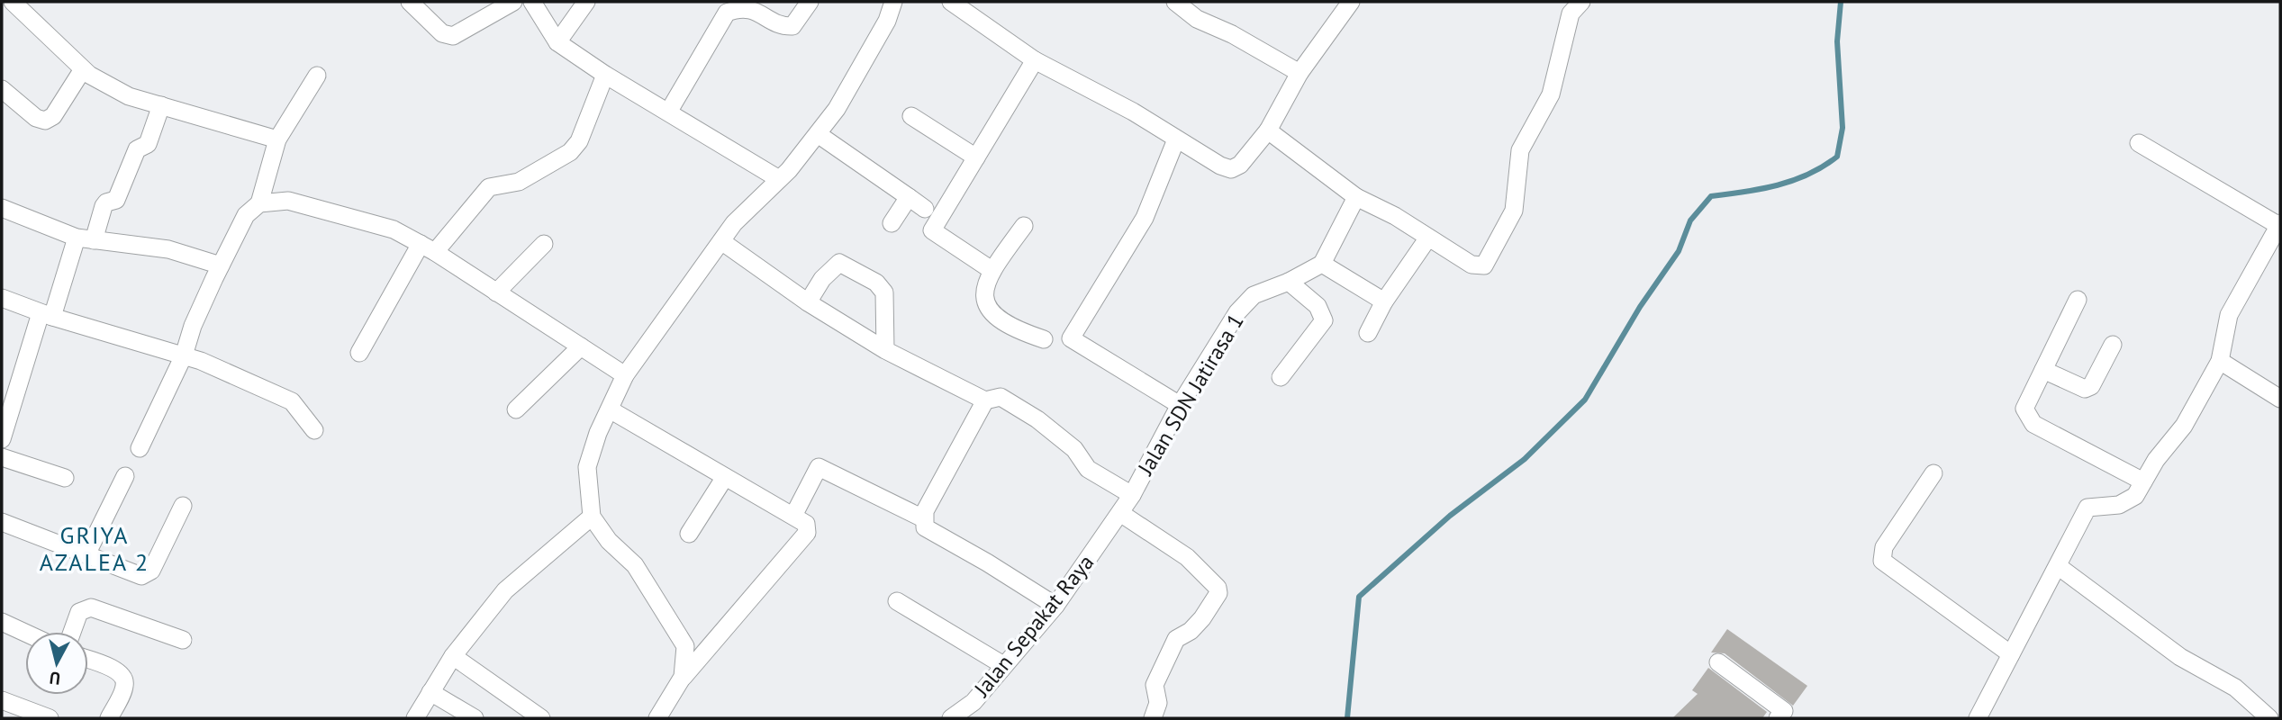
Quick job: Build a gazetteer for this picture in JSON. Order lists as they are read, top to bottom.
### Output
{
  "streets": {
    "street": ["Jalan SDN Jatirasa 1", "Jalan Sepakat Raya"]
  },
  "crossings": [
    ["Jalan SDN Jatirasa 1", "Jalan Sepakat Raya"]
  ],
  "districts": ["GRIYA AZALEA 2"],
  "north": "bottom"
}
